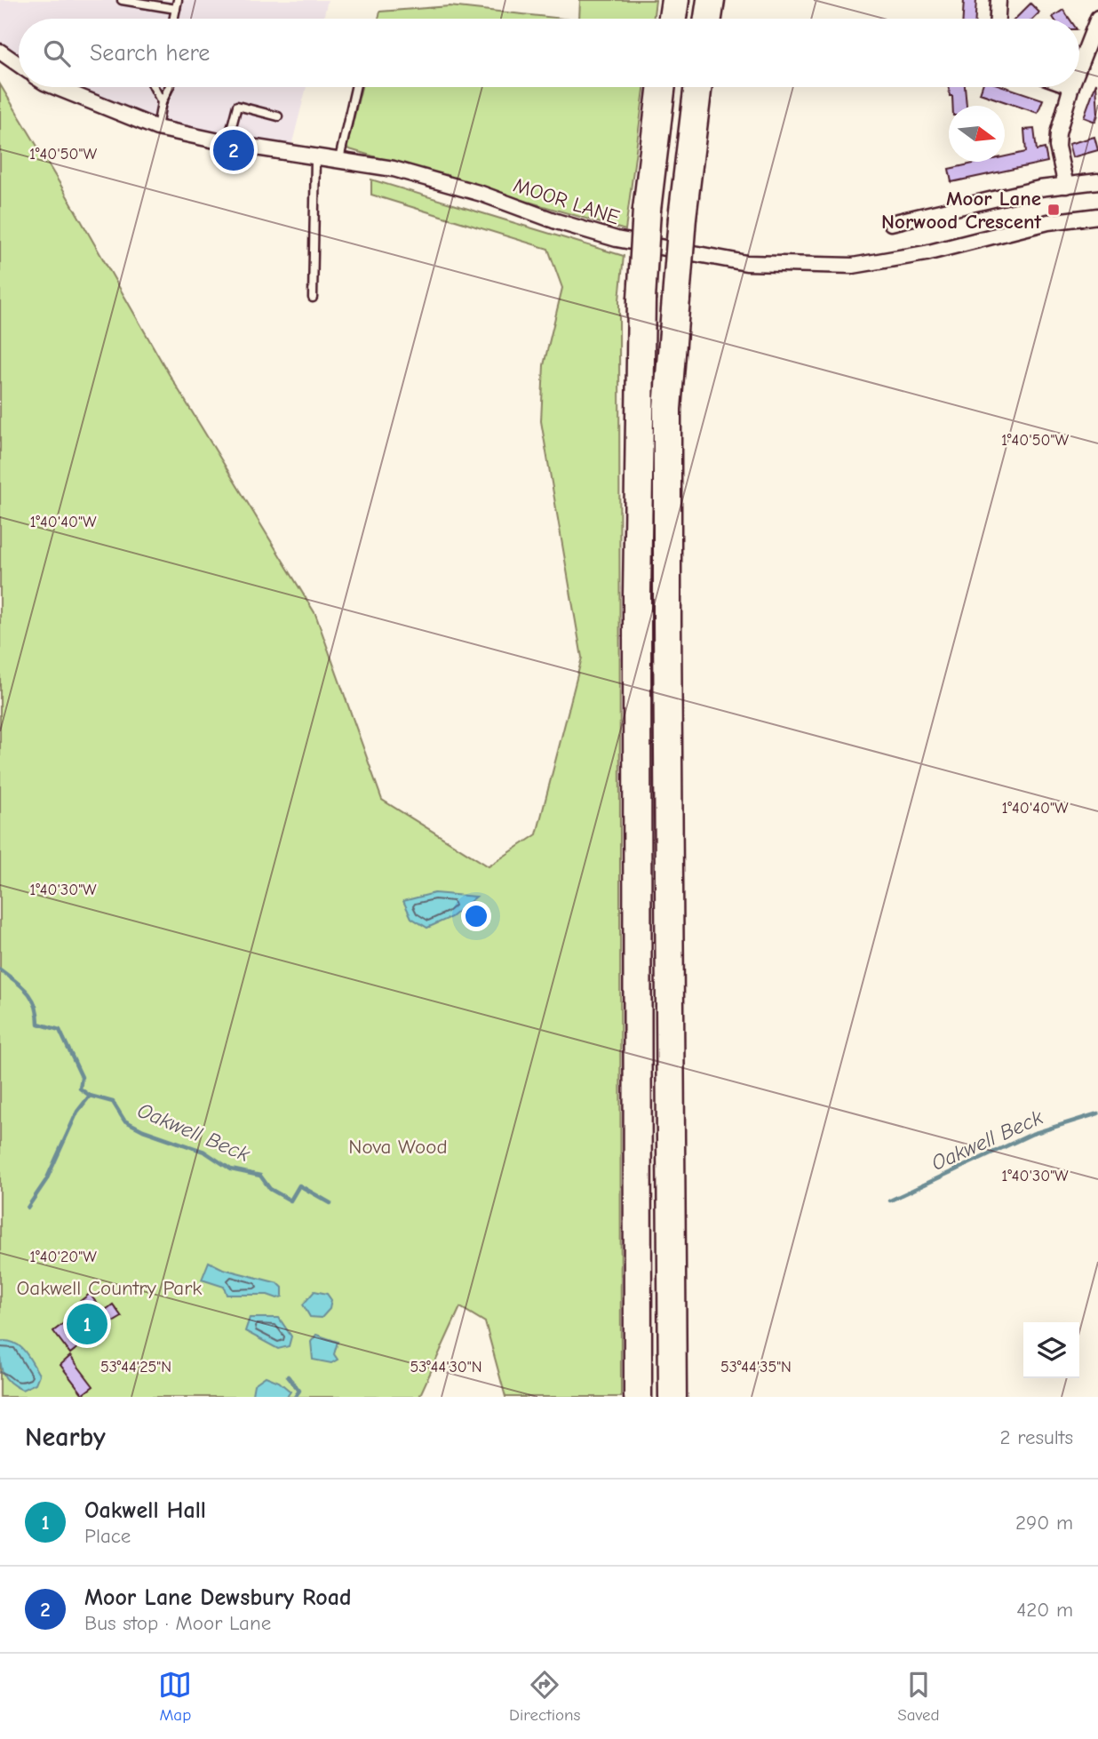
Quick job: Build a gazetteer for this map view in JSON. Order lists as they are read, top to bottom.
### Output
{
  "streets": {
    "street": ["MOOR LANE"]
  },
  "water": ["Oakwell Beck"],
  "parks": ["Nova Wood", "Oakwell Country Park"],
  "places": {
    "transit": ["Moor Lane Norwood Crescent"]
  },
  "north": "right",
  "page": {
    "search": "Search here",
    "pins": ["2", "1"],
    "heading": ["Nearby", "2 results"],
    "list": [
      {
        "mark": "1",
        "name": "Oakwell Hall",
        "note": "Place",
        "value": "290 m"
      },
      {
        "mark": "2",
        "name": "Moor Lane Dewsbury Road",
        "note": "Bus stop · Moor Lane",
        "value": "420 m"
      }
    ],
    "nav": ["Map", "Directions", "Saved"]
  },
  "coordinates": [
    "1°40'50\"W",
    "1°40'40\"W",
    "1°40'30\"W",
    "1°40'20\"W",
    "53°44'25\"N",
    "53°44'30\"N",
    "53°44'35\"N"
  ]
}
